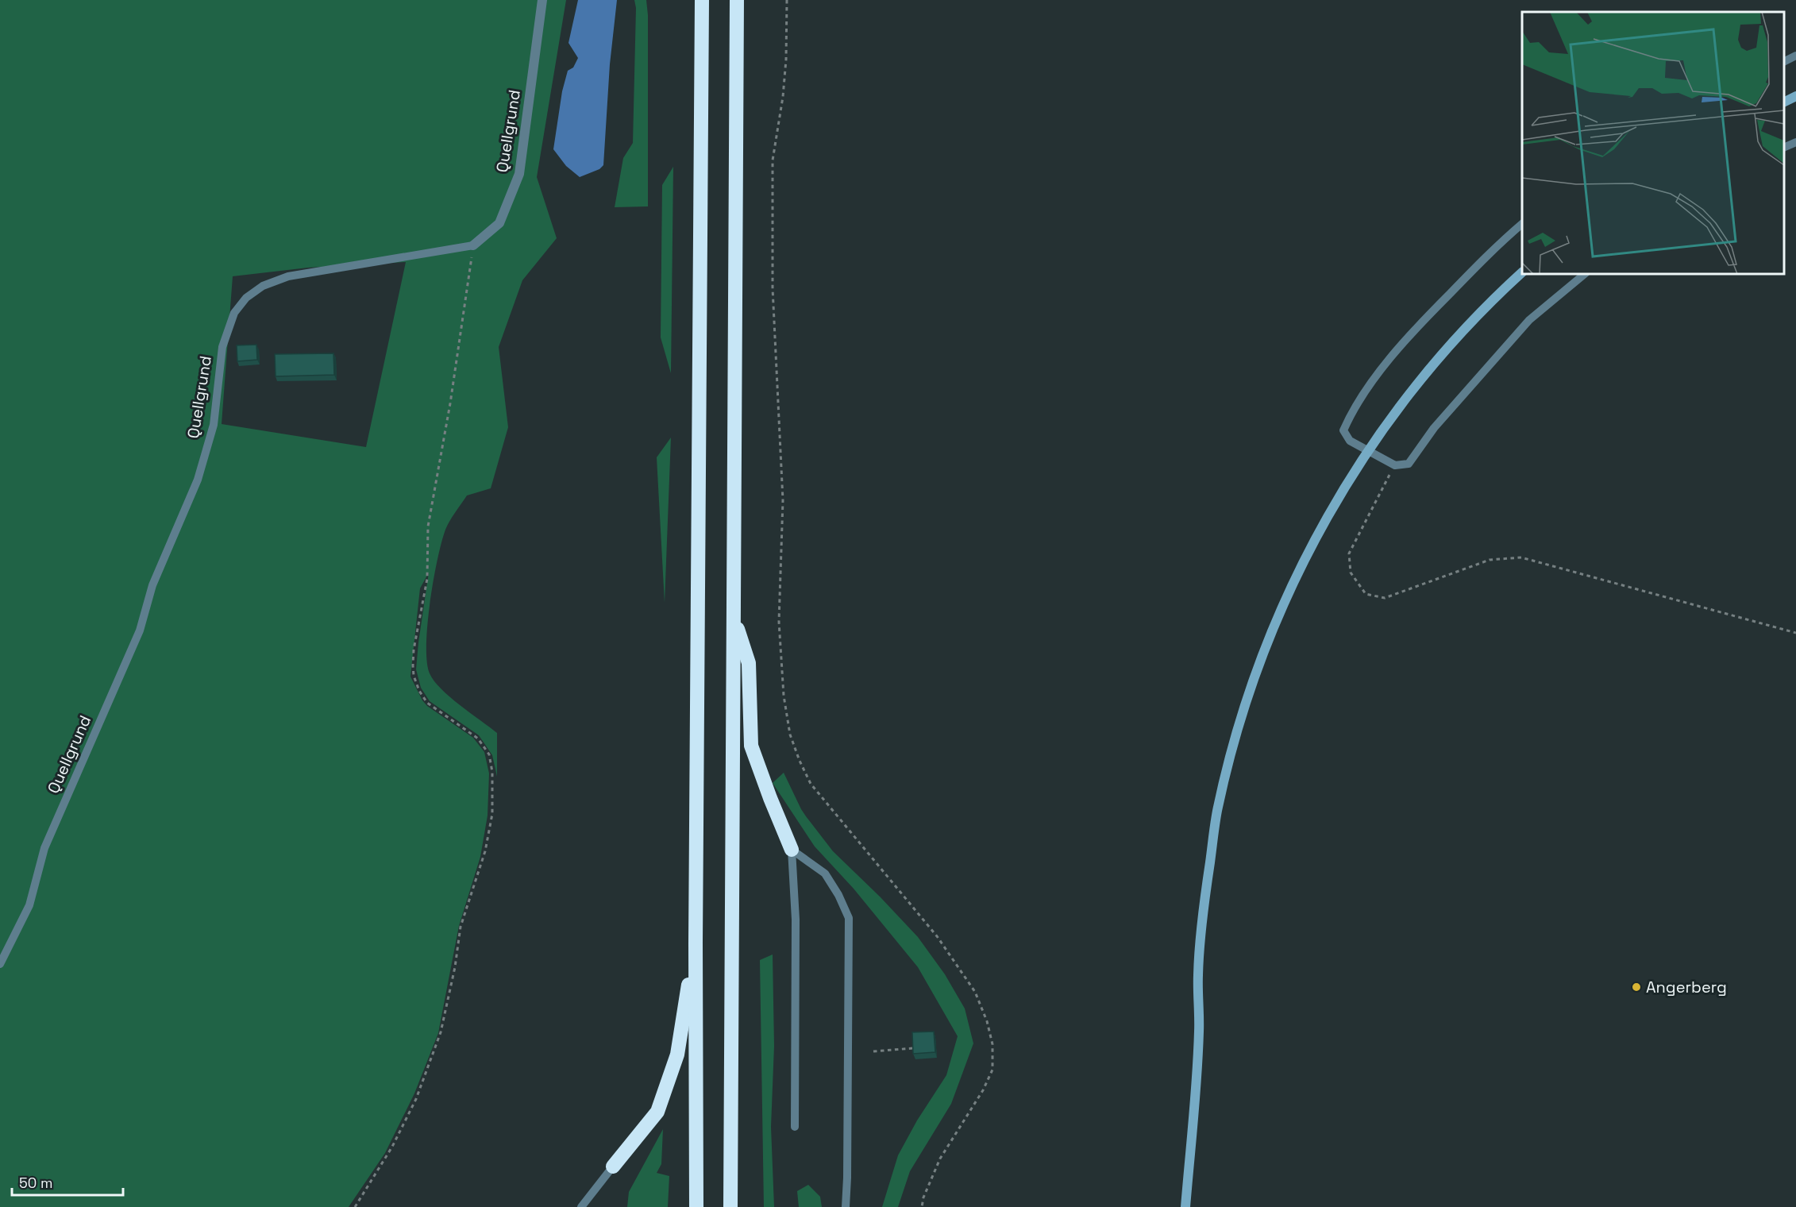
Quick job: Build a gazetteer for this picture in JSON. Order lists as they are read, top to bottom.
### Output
{
  "streets": {
    "street": ["Quellgrund"]
  },
  "places": ["Angerberg"],
  "scale_bar": "50 m"
}
